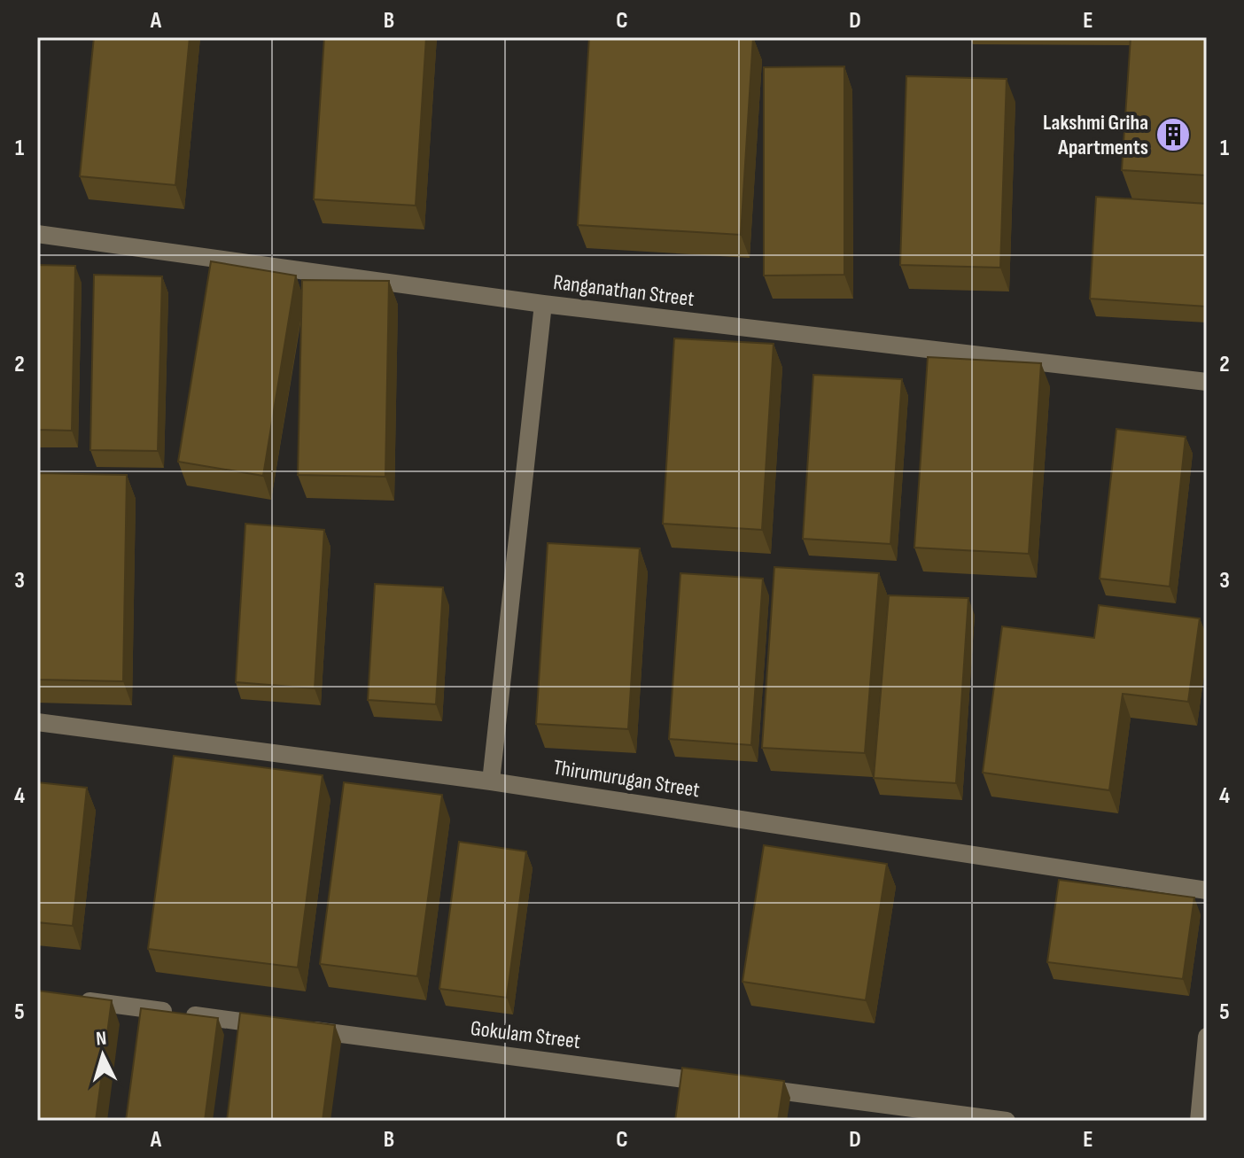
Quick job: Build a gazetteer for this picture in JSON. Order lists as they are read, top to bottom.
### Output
{
  "streets": {
    "street": ["Ranganathan Street", "Thirumurugan Street", "Gokulam Street"]
  },
  "places": {
    "building": ["Lakshmi Griha Apartments"]
  },
  "north": "top",
  "grid": {
    "columns": [
      "A",
      "B",
      "C",
      "D",
      "E"
    ],
    "rows": [
      "1",
      "2",
      "3",
      "4",
      "5"
    ]
  }
}
